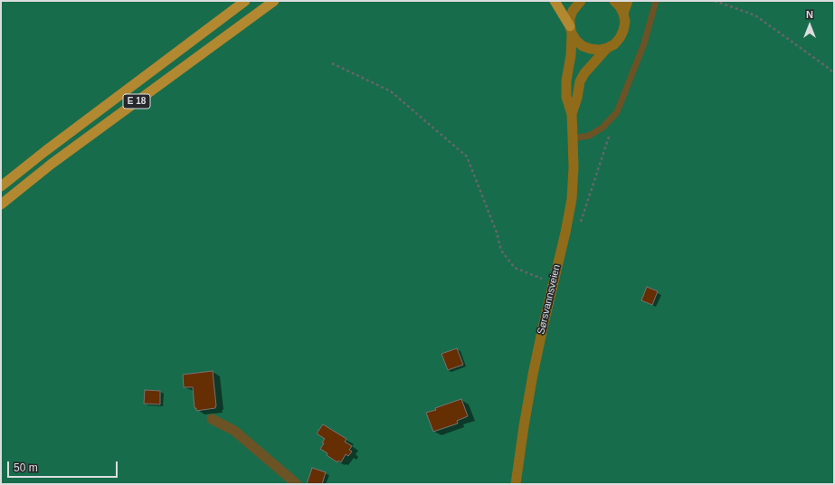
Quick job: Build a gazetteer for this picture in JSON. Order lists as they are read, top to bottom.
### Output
{
  "streets": {
    "highway": ["E 18"],
    "main road": ["Sørsvannsveien"]
  },
  "scale_bar": "50 m",
  "north": "top"
}
